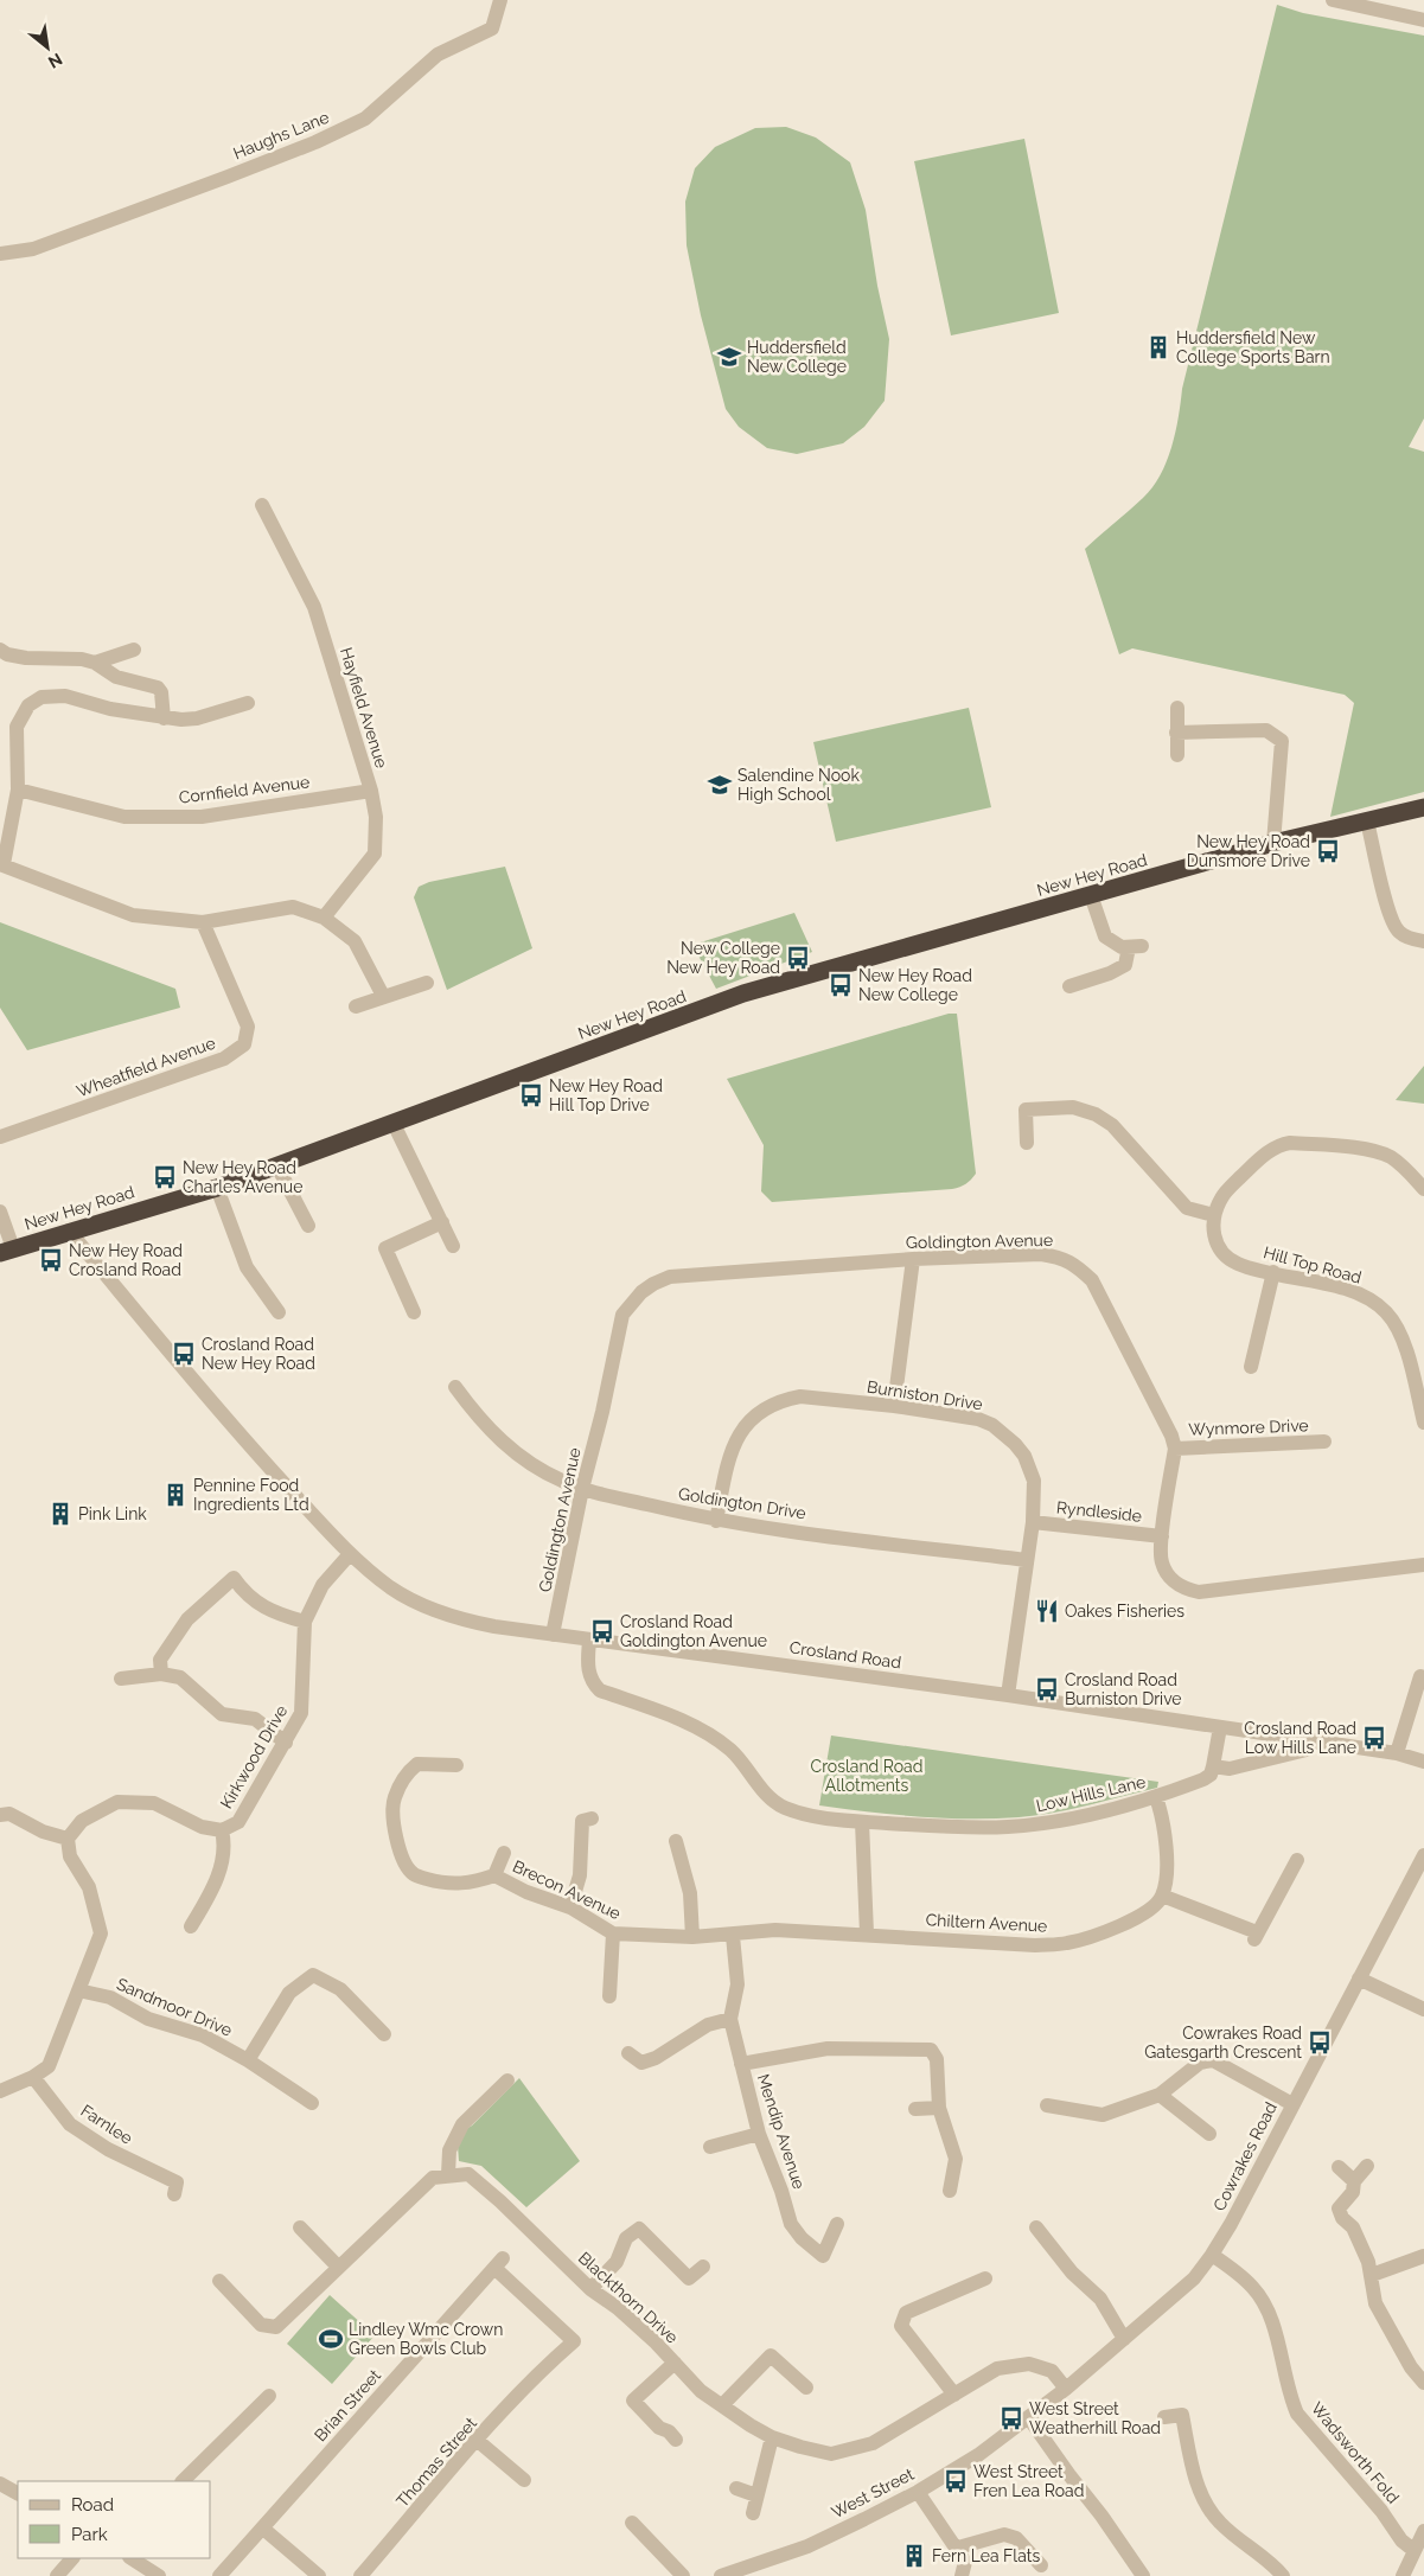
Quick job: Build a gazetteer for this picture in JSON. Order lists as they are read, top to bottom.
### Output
{
  "streets": {
    "highway": ["New Hey Road"],
    "street": [
      "Haughs Lane",
      "Hayfield Avenue",
      "Cornfield Avenue",
      "Wheatfield Avenue",
      "Goldington Avenue",
      "Hill Top Road",
      "Burniston Drive",
      "Wynmore Drive",
      "Goldington Drive",
      "Ryndleside",
      "Crosland Road",
      "Kirkwood Drive",
      "Low Hills Lane",
      "Brecon Avenue",
      "Chiltern Avenue",
      "Sandmoor Drive",
      "Farnlee",
      "Mendip Avenue",
      "Cowrakes Road",
      "Blackthorn Drive",
      "Brian Street",
      "Wadsworth Fold",
      "Thomas Street",
      "West Street"
    ]
  },
  "crossings": [
    ["Hayfield Avenue", "Cornfield Avenue"],
    ["New Hey Road", "Crosland Road"],
    ["Goldington Avenue", "Wynmore Drive"],
    ["Goldington Avenue", "Goldington Drive"],
    ["Goldington Avenue", "Crosland Road"],
    ["Burniston Drive", "Goldington Drive"],
    ["Burniston Drive", "Ryndleside"],
    ["Burniston Drive", "Crosland Road"],
    ["Crosland Road", "Kirkwood Drive"],
    ["Crosland Road", "Low Hills Lane"],
    ["Brecon Avenue", "Chiltern Avenue"],
    ["Brecon Avenue", "Mendip Avenue"],
    ["Chiltern Avenue", "Mendip Avenue"],
    ["Cowrakes Road", "Blackthorn Drive"],
    ["Cowrakes Road", "Wadsworth Fold"],
    ["Cowrakes Road", "West Street"],
    ["Brian Street", "Thomas Street"]
  ],
  "parks": ["Crosland Road Allotments"],
  "places": {
    "building": [
      "Huddersfield New College Sports Barn",
      "Pennine Food Ingredients Ltd",
      "Pink Link",
      "Fern Lea Flats"
    ],
    "school or university": ["Huddersfield New College", "Salendine Nook High School"],
    "bus stop": [
      "New Hey Road Dunsmore Drive",
      "New College New Hey Road",
      "New Hey Road New College",
      "New Hey Road Hill Top Drive",
      "New Hey Road Charles Avenue",
      "New Hey Road Crosland Road",
      "Crosland Road New Hey Road",
      "Crosland Road Goldington Avenue",
      "Crosland Road Burniston Drive",
      "Crosland Road Low Hills Lane",
      "Cowrakes Road Gatesgarth Crescent",
      "West Street Weatherhill Road",
      "West Street Fren Lea Road"
    ],
    "restaurant": ["Oakes Fisheries"],
    "sports": ["Lindley Wmc Crown Green Bowls Club"]
  },
  "legend": ["Road", "Park"],
  "north": "bottom right"
}
